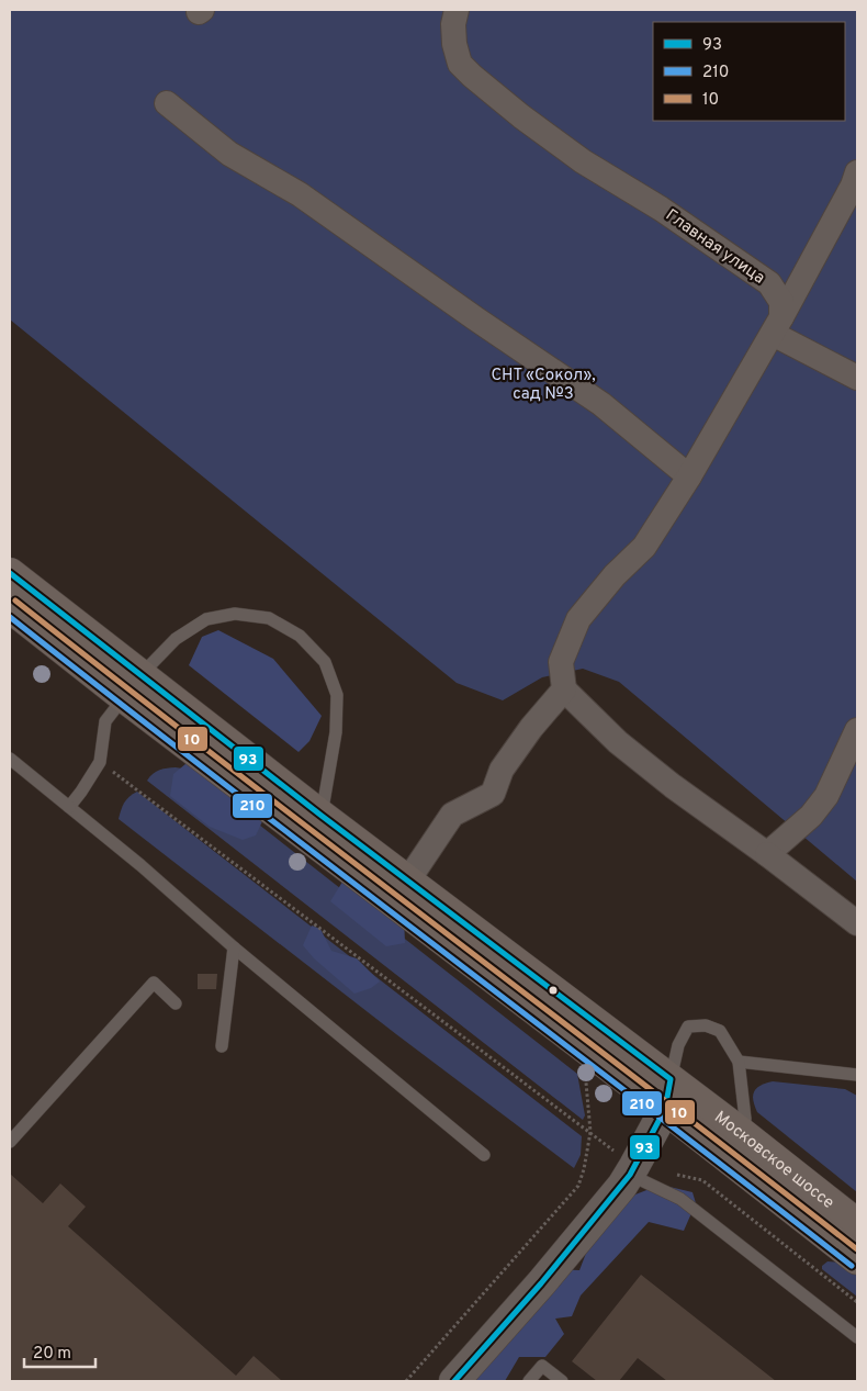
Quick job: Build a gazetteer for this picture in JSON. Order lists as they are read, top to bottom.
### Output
{
  "streets": {
    "main road": ["Московское шоссе"],
    "street": ["Главная улица"]
  },
  "parks": ["СНТ «Сокол», сад №3"],
  "lines": ["transit line 93", "transit line 10", "transit line 210"],
  "legend": ["93", "210", "10"],
  "scale_bar": "20 m"
}
